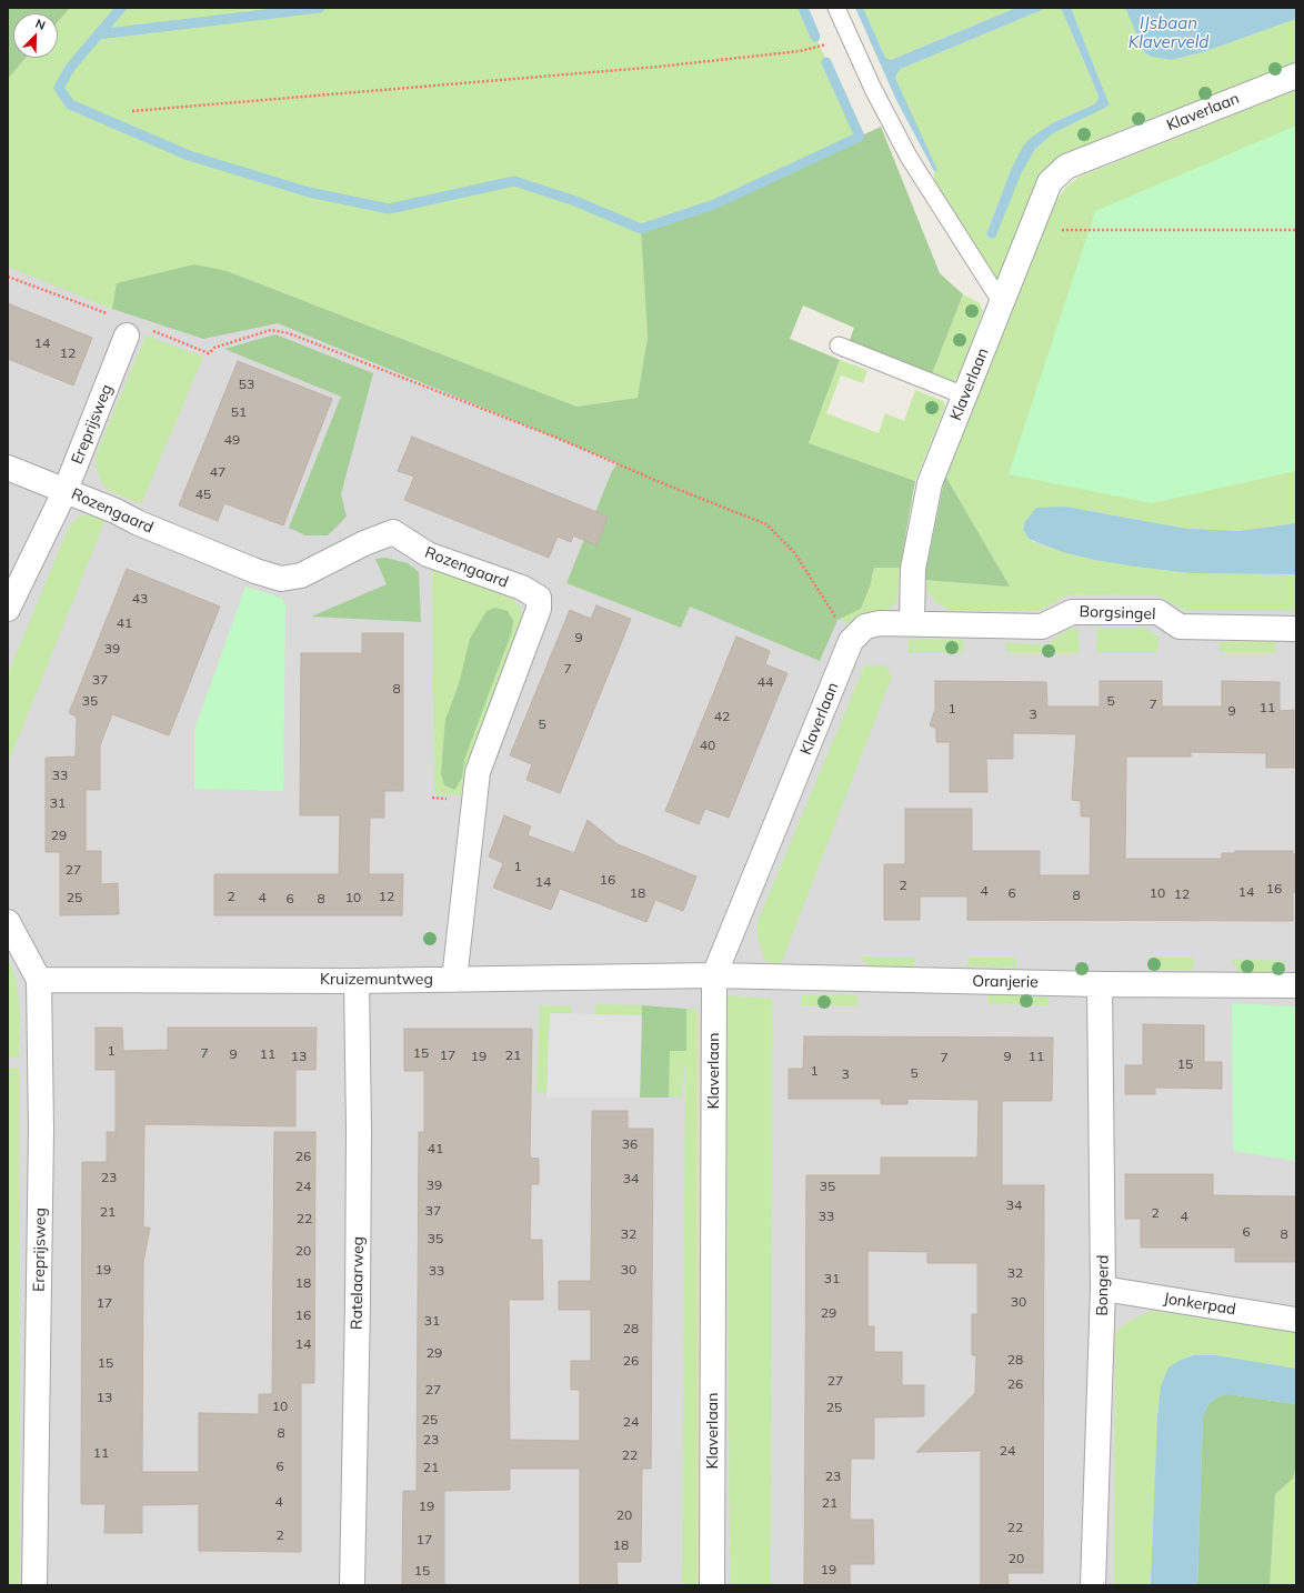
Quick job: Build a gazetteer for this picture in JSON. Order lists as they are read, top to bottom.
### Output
{
  "streets": {
    "street": [
      "Klaverlaan",
      "Ereprijsweg",
      "Rozengaard",
      "Borgsingel",
      "Kruizemuntweg",
      "Oranjerie",
      "Ratelaarweg",
      "Bongerd",
      "Jonkerpad"
    ]
  },
  "crossings": [
    ["Klaverlaan", "Borgsingel"],
    ["Klaverlaan", "Kruizemuntweg"],
    ["Klaverlaan", "Oranjerie"],
    ["Ereprijsweg", "Rozengaard"],
    ["Ereprijsweg", "Kruizemuntweg"],
    ["Rozengaard", "Kruizemuntweg"],
    ["Kruizemuntweg", "Oranjerie"],
    ["Kruizemuntweg", "Ratelaarweg"],
    ["Oranjerie", "Bongerd"],
    ["Bongerd", "Jonkerpad"]
  ],
  "water": ["IJsbaan Klaverveld"],
  "house_numbers": [
    "14",
    "12",
    "53",
    "51",
    "49",
    "47",
    "45",
    "43",
    "41",
    "9",
    "39",
    "7",
    "37",
    "44",
    "8",
    "35",
    "5",
    "7",
    "11",
    "1",
    "9",
    "3",
    "42",
    "5",
    "40",
    "33",
    "31",
    "29",
    "1",
    "27",
    "16",
    "14",
    "2",
    "16",
    "4",
    "14",
    "18",
    "6",
    "10",
    "12",
    "8",
    "2",
    "12",
    "25",
    "4",
    "10",
    "6",
    "8",
    "1",
    "7",
    "15",
    "9",
    "11",
    "17",
    "21",
    "13",
    "19",
    "9",
    "11",
    "7",
    "15",
    "1",
    "5",
    "3",
    "36",
    "41",
    "26",
    "23",
    "34",
    "39",
    "24",
    "35",
    "34",
    "37",
    "21",
    "2",
    "33",
    "4",
    "22",
    "6",
    "32",
    "8",
    "35",
    "20",
    "19",
    "30",
    "33",
    "32",
    "31",
    "18",
    "30",
    "17",
    "29",
    "16",
    "31",
    "28",
    "14",
    "29",
    "28",
    "26",
    "15",
    "27",
    "26",
    "27",
    "13",
    "10",
    "25",
    "25",
    "24",
    "8",
    "23",
    "24",
    "11",
    "22",
    "6",
    "21",
    "23",
    "4",
    "21",
    "19",
    "20",
    "22",
    "2",
    "17",
    "18",
    "20",
    "19",
    "15"
  ],
  "north": "top right"
}
